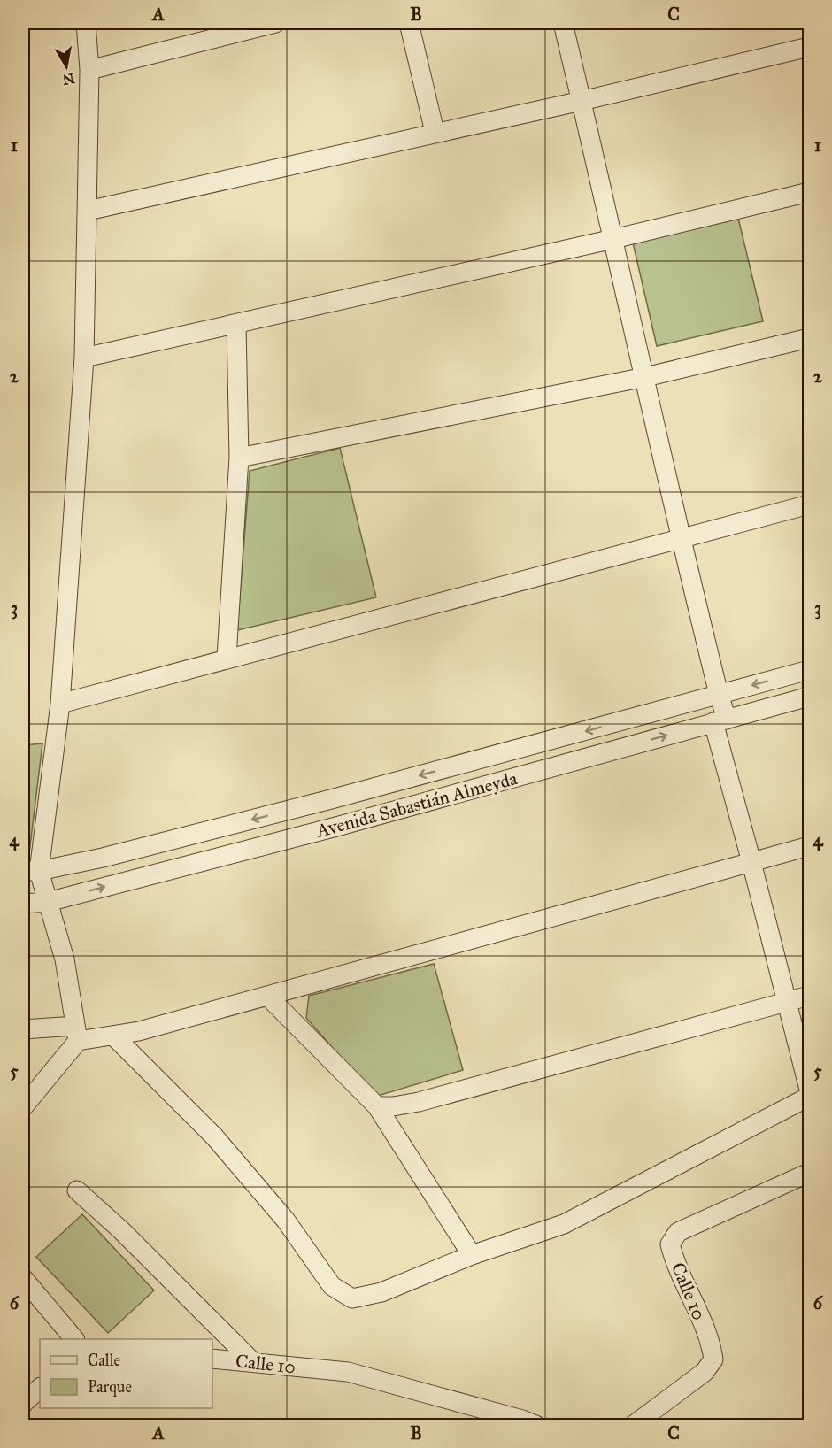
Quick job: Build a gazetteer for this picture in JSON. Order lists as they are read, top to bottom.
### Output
{
  "streets": {
    "street": ["Avenida Sabastián Almeyda", "Calle 10"]
  },
  "legend": ["Calle", "Parque"],
  "north": "bottom",
  "grid": {
    "columns": ["A", "B", "C"],
    "rows": [
      "1",
      "2",
      "3",
      "4",
      "5",
      "6"
    ]
  }
}
